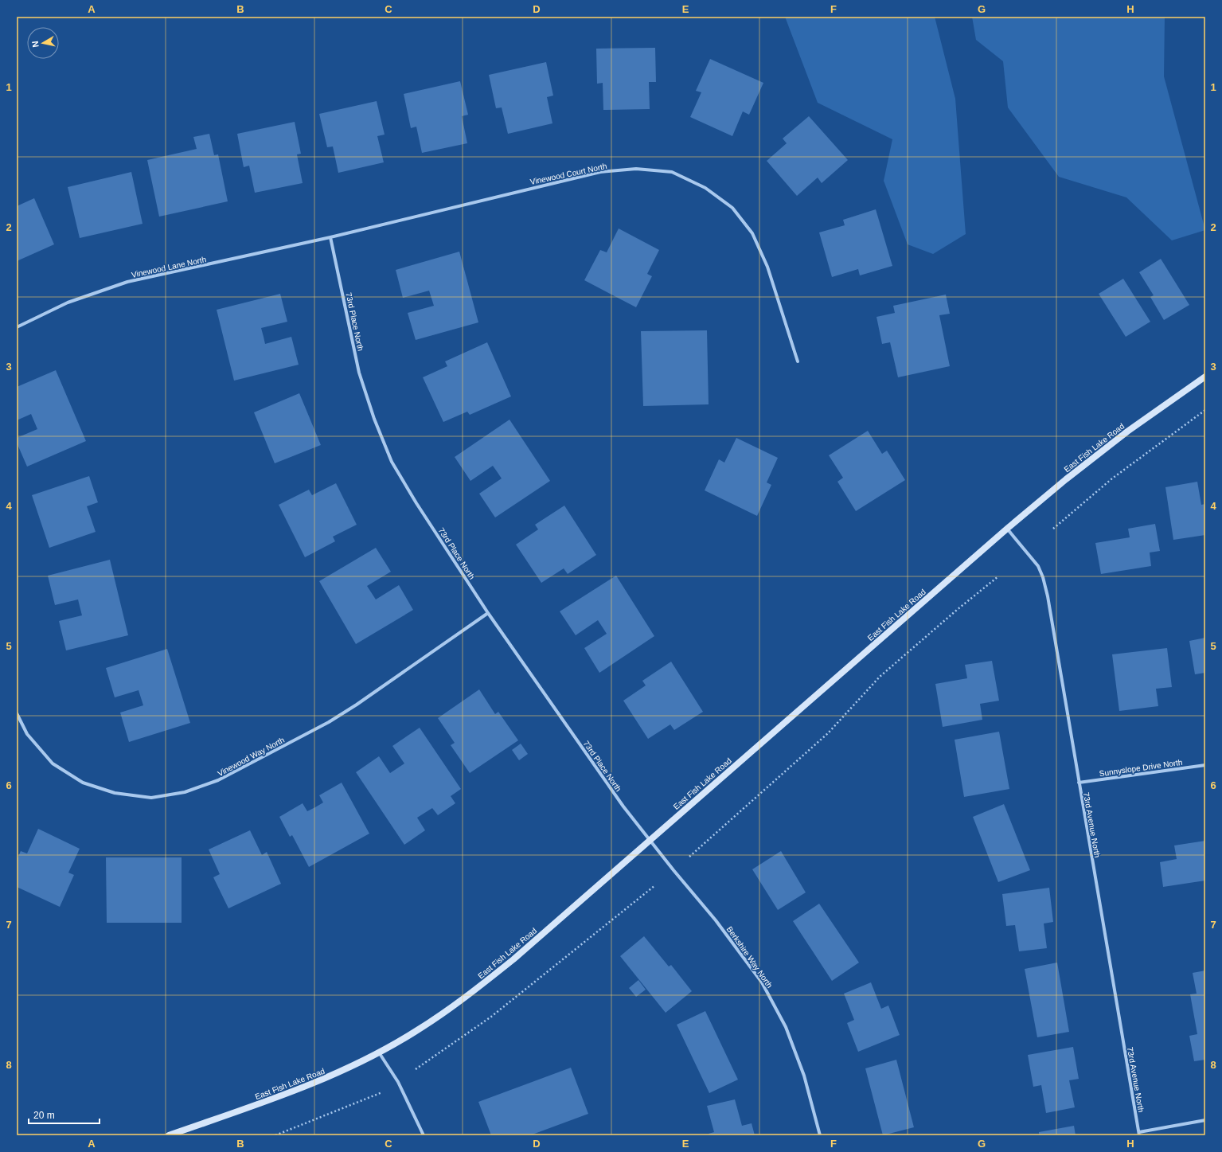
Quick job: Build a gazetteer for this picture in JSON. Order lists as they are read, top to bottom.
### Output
{
  "streets": {
    "street": [
      "Vinewood Court North",
      "Vinewood Lane North",
      "73rd Place North",
      "East Fish Lake Road",
      "Vinewood Way North",
      "Sunnyslope Drive North",
      "73rd Avenue North",
      "Berkshire Way North"
    ]
  },
  "crossings": [
    ["Vinewood Court North", "Vinewood Lane North"],
    ["Vinewood Court North", "73rd Place North"],
    ["Vinewood Lane North", "73rd Place North"],
    ["73rd Place North", "East Fish Lake Road"],
    ["73rd Place North", "Vinewood Way North"],
    ["73rd Place North", "Berkshire Way North"],
    ["East Fish Lake Road", "73rd Avenue North"],
    ["East Fish Lake Road", "Berkshire Way North"],
    ["Sunnyslope Drive North", "73rd Avenue North"]
  ],
  "scale_bar": "20 m",
  "north": "left",
  "grid": {
    "columns": [
      "A",
      "B",
      "C",
      "D",
      "E",
      "F",
      "G",
      "H"
    ],
    "rows": [
      "1",
      "2",
      "3",
      "4",
      "5",
      "6",
      "7",
      "8"
    ]
  }
}
